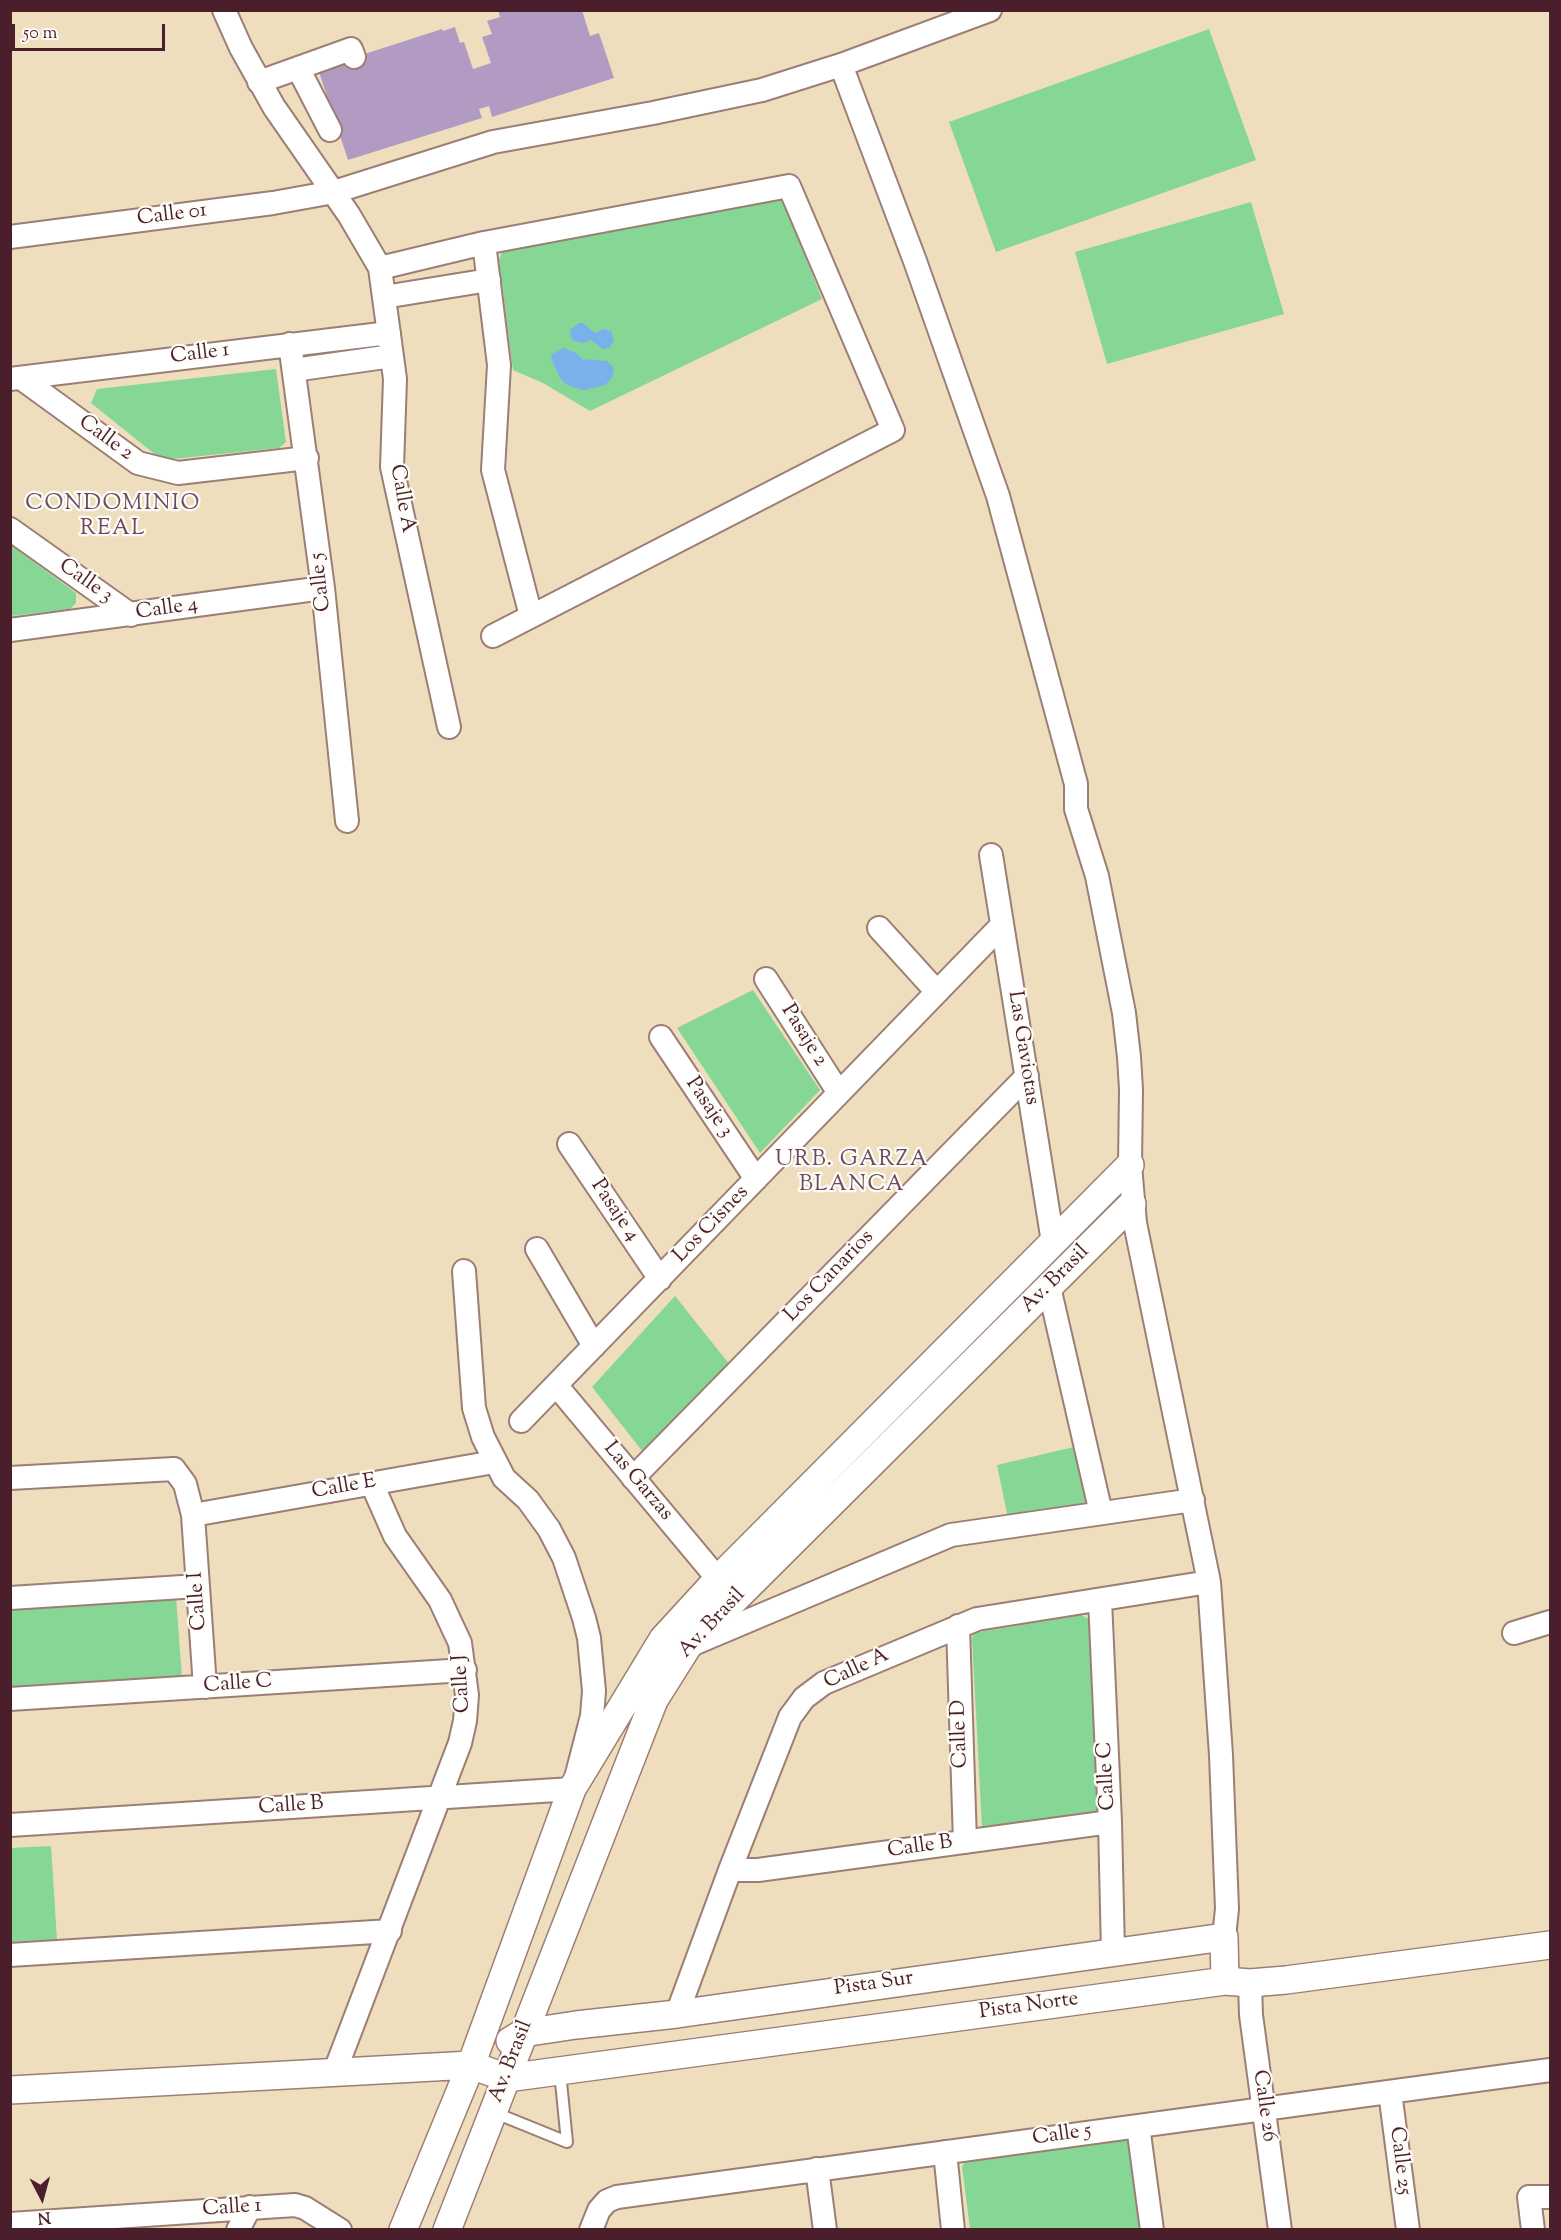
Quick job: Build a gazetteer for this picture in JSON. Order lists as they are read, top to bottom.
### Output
{
  "streets": {
    "street": [
      "Calle 01",
      "Calle 1",
      "Calle 2",
      "Calle A",
      "Calle 3",
      "Calle 5",
      "Calle 4",
      "Pasaje 2",
      "Las Gaviotas",
      "Pasaje 3",
      "Pasaje 4",
      "Los Cisnes",
      "Los Canarios",
      "Av. Brasil",
      "Las Garzas",
      "Calle E",
      "Calle I",
      "Calle J",
      "Calle C",
      "Calle D",
      "Calle B",
      "Pista Sur",
      "Pista Norte",
      "Calle 26",
      "Calle 25"
    ]
  },
  "crossings": [
    ["Calle 1", "Calle 2"],
    ["Calle 1", "Calle A"],
    ["Calle 1", "Calle 5"],
    ["Calle 2", "Calle 5"],
    ["Calle A", "Calle C"],
    ["Calle A", "Calle D"],
    ["Calle A", "Calle B"],
    ["Calle A", "Pista Sur"],
    ["Calle 3", "Calle 4"],
    ["Calle 5", "Calle 4"],
    ["Calle 5", "Calle 26"],
    ["Calle 5", "Calle 25"],
    ["Pasaje 2", "Los Cisnes"],
    ["Las Gaviotas", "Los Cisnes"],
    ["Las Gaviotas", "Los Canarios"],
    ["Las Gaviotas", "Av. Brasil"],
    ["Pasaje 3", "Los Cisnes"],
    ["Pasaje 4", "Los Cisnes"],
    ["Los Cisnes", "Las Garzas"],
    ["Los Canarios", "Las Garzas"],
    ["Av. Brasil", "Las Garzas"],
    ["Av. Brasil", "Calle B"],
    ["Av. Brasil", "Pista Sur"],
    ["Av. Brasil", "Pista Norte"],
    ["Calle E", "Calle I"],
    ["Calle E", "Calle J"],
    ["Calle I", "Calle C"],
    ["Calle J", "Calle C"],
    ["Calle J", "Calle B"],
    ["Calle C", "Calle B"],
    ["Calle C", "Pista Sur"],
    ["Calle D", "Calle B"],
    ["Pista Norte", "Calle 26"]
  ],
  "districts": ["CONDOMINIO REAL", "URB. GARZA BLANCA"],
  "scale_bar": "50 m",
  "north": "bottom"
}
